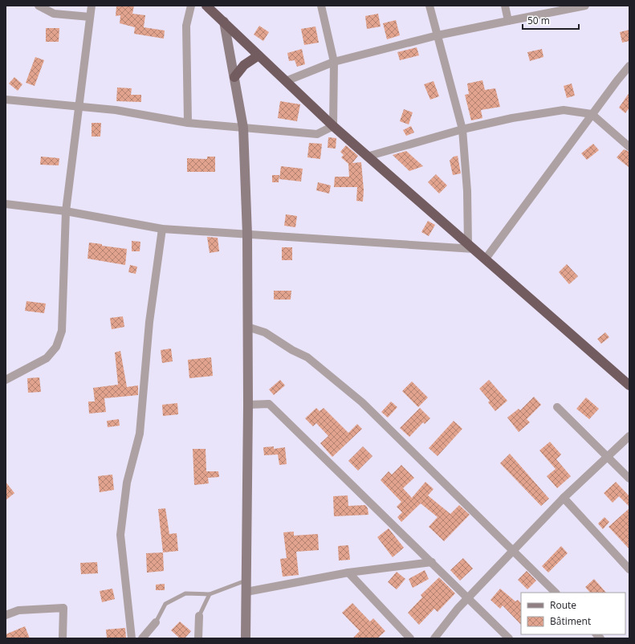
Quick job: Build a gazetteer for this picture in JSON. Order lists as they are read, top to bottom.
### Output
{
  "legend": ["Route", "Bâtiment"],
  "scale_bar": "50 m"
}
